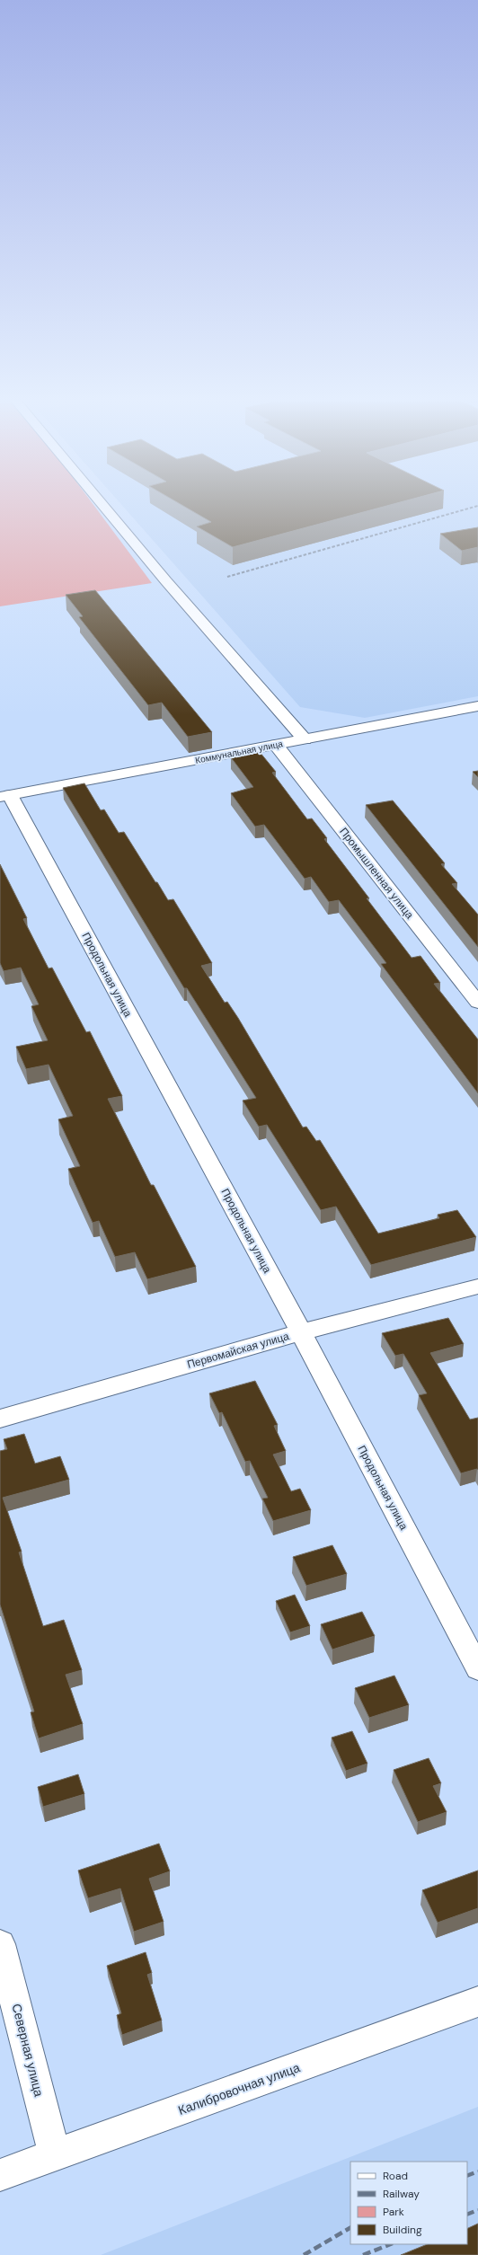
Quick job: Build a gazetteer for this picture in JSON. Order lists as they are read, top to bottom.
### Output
{
  "streets": {
    "street": [
      "Коммунальная улица",
      "Промышленная улица",
      "Продольная улица",
      "Первомайская улица",
      "Северная улица",
      "Калибровочная улица"
    ]
  },
  "crossings": [
    ["Коммунальная улица", "Промышленная улица"],
    ["Коммунальная улица", "Продольная улица"],
    ["Продольная улица", "Первомайская улица"],
    ["Северная улица", "Калибровочная улица"]
  ],
  "legend": [
    "Road",
    "Railway",
    "Park",
    "Building"
  ]
}
